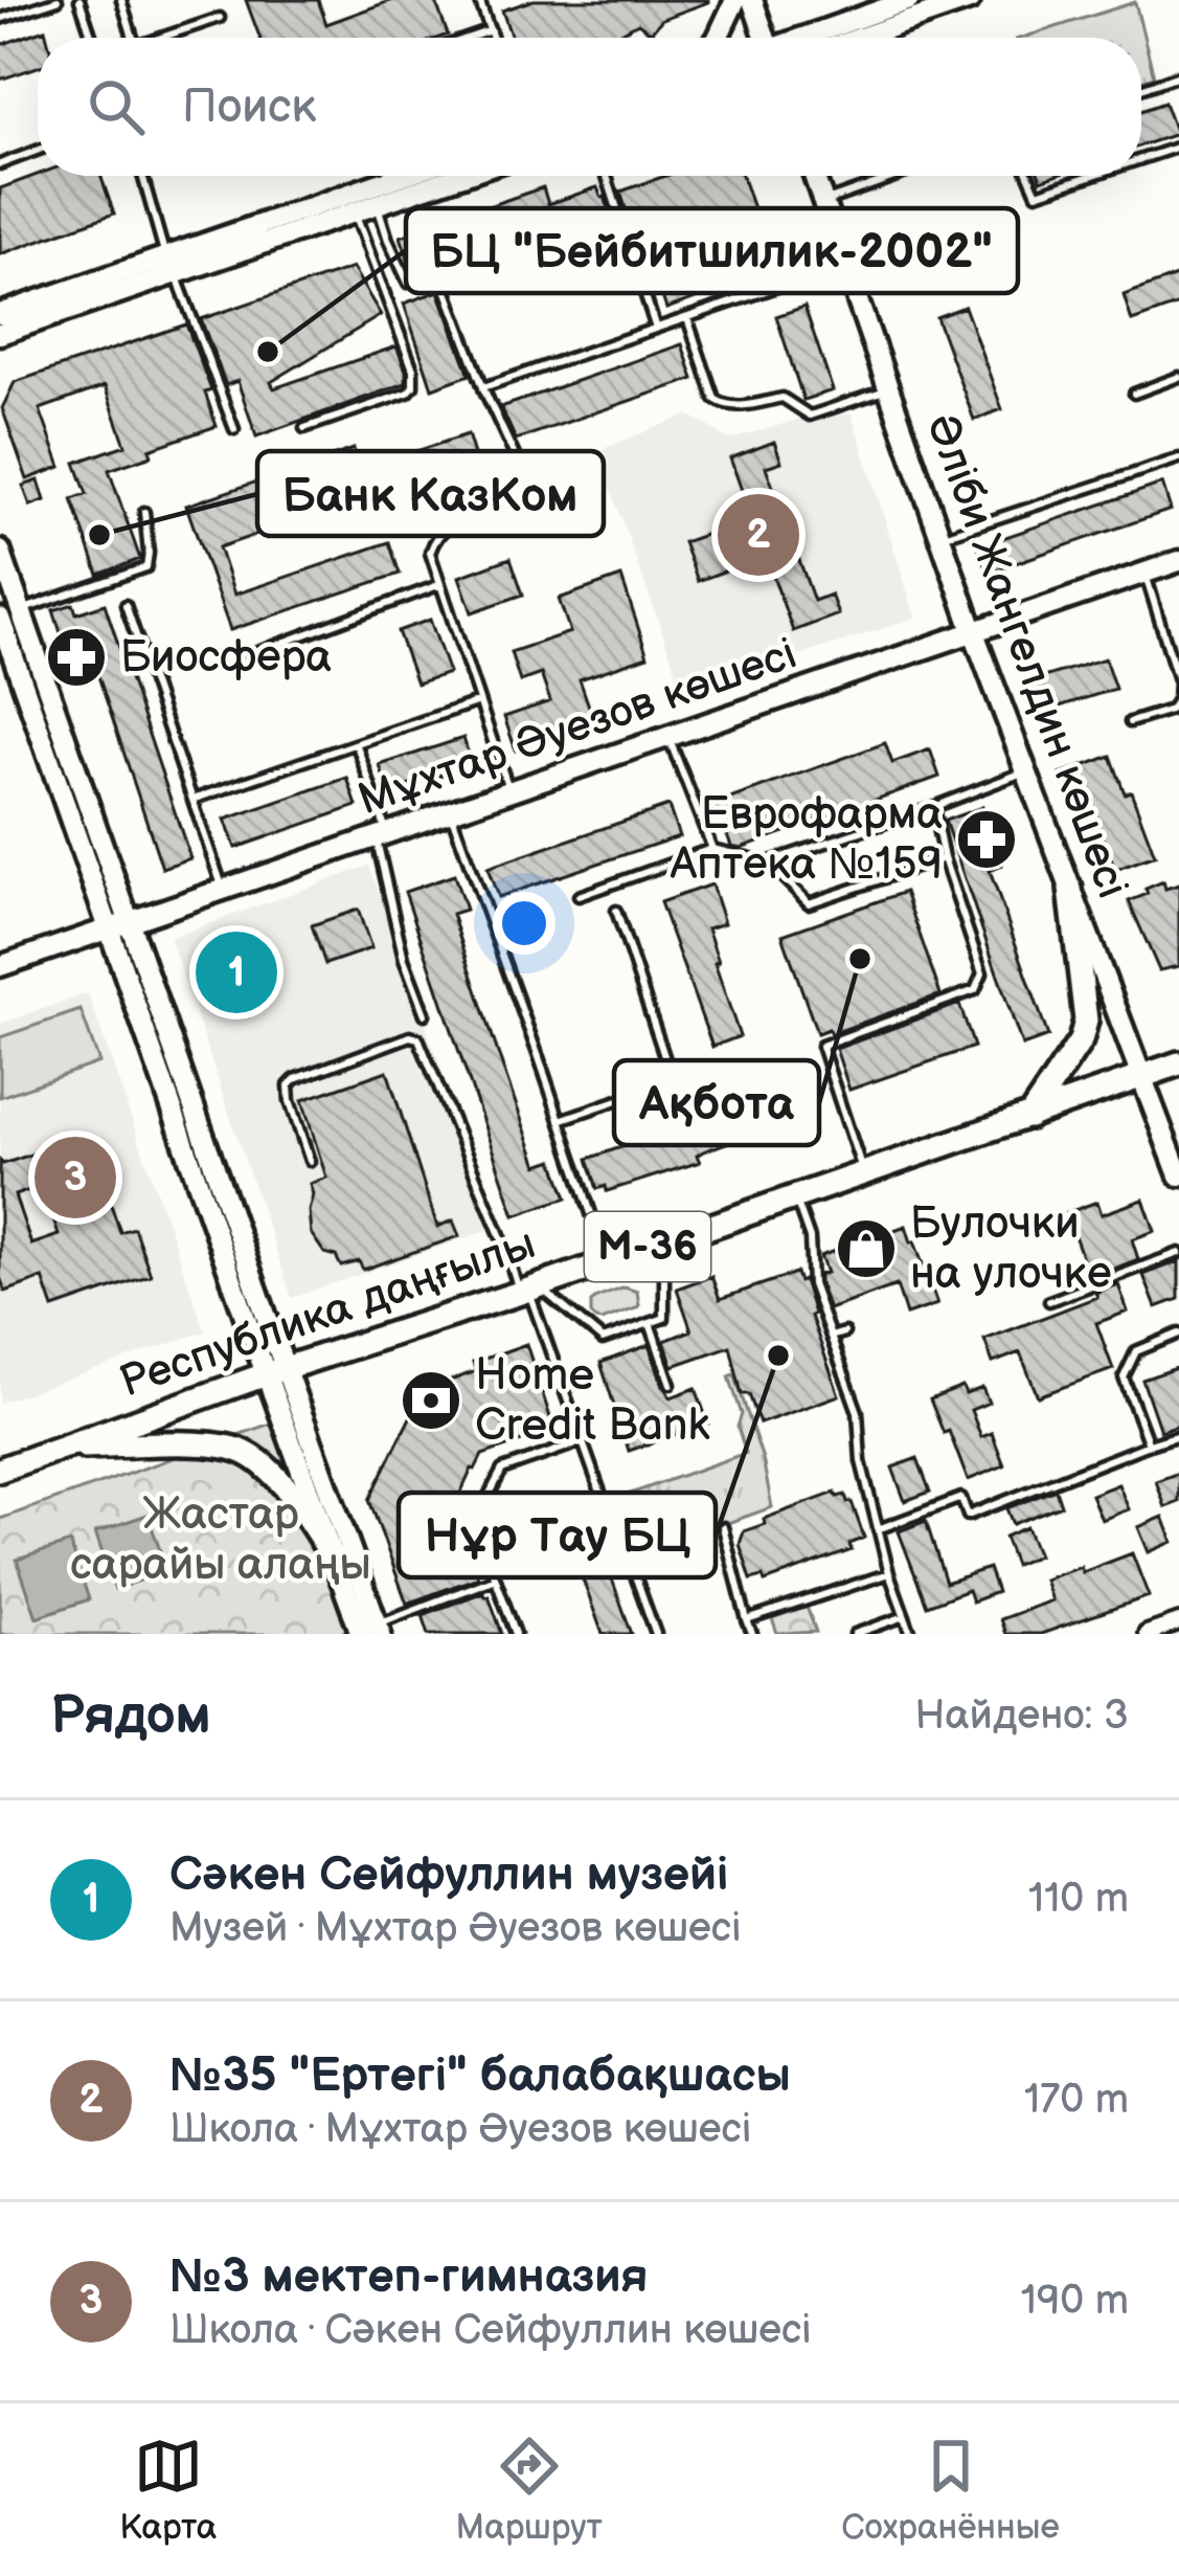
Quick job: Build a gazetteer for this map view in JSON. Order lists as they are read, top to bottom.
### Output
{
  "streets": {
    "main road": [
      "Әліби Жангелдин көшесі",
      "Мұхтар Әуезов көшесі",
      "M-36",
      "Республика даңғылы"
    ]
  },
  "crossings": [
    ["Әліби Жангелдин көшесі", "Мұхтар Әуезов көшесі"],
    ["Әліби Жангелдин көшесі", "Республика даңғылы"]
  ],
  "parks": ["Жастар сарайы алаңы"],
  "places": {
    "other": [
      "БЦ \"Бейбитшилик-2002\"",
      "Банк КазКом",
      "Ақбота",
      "Нұр Тау БЦ"
    ],
    "pharmacy": ["Биосфера", "Еврофарма Аптека №159"],
    "shop": ["Булочки на улочке"],
    "bank": ["Home Credit Bank"]
  },
  "page": {
    "search": "Поиск",
    "pins": ["2", "1", "3"],
    "heading": ["Рядом", "Найдено: 3"],
    "list": [
      {
        "mark": "1",
        "name": "Сәкен Сейфуллин музейі",
        "note": "Музей · Мұхтар Әуезов көшесі",
        "value": "110 m"
      },
      {
        "mark": "2",
        "name": "№35 \"Ертегі\" балабақшасы",
        "note": "Школа · Мұхтар Әуезов көшесі",
        "value": "170 m"
      },
      {
        "mark": "3",
        "name": "№3 мектеп-гимназия",
        "note": "Школа · Сәкен Сейфуллин көшесі",
        "value": "190 m"
      }
    ],
    "nav": ["Карта", "Маршрут", "Сохранённые"]
  }
}
